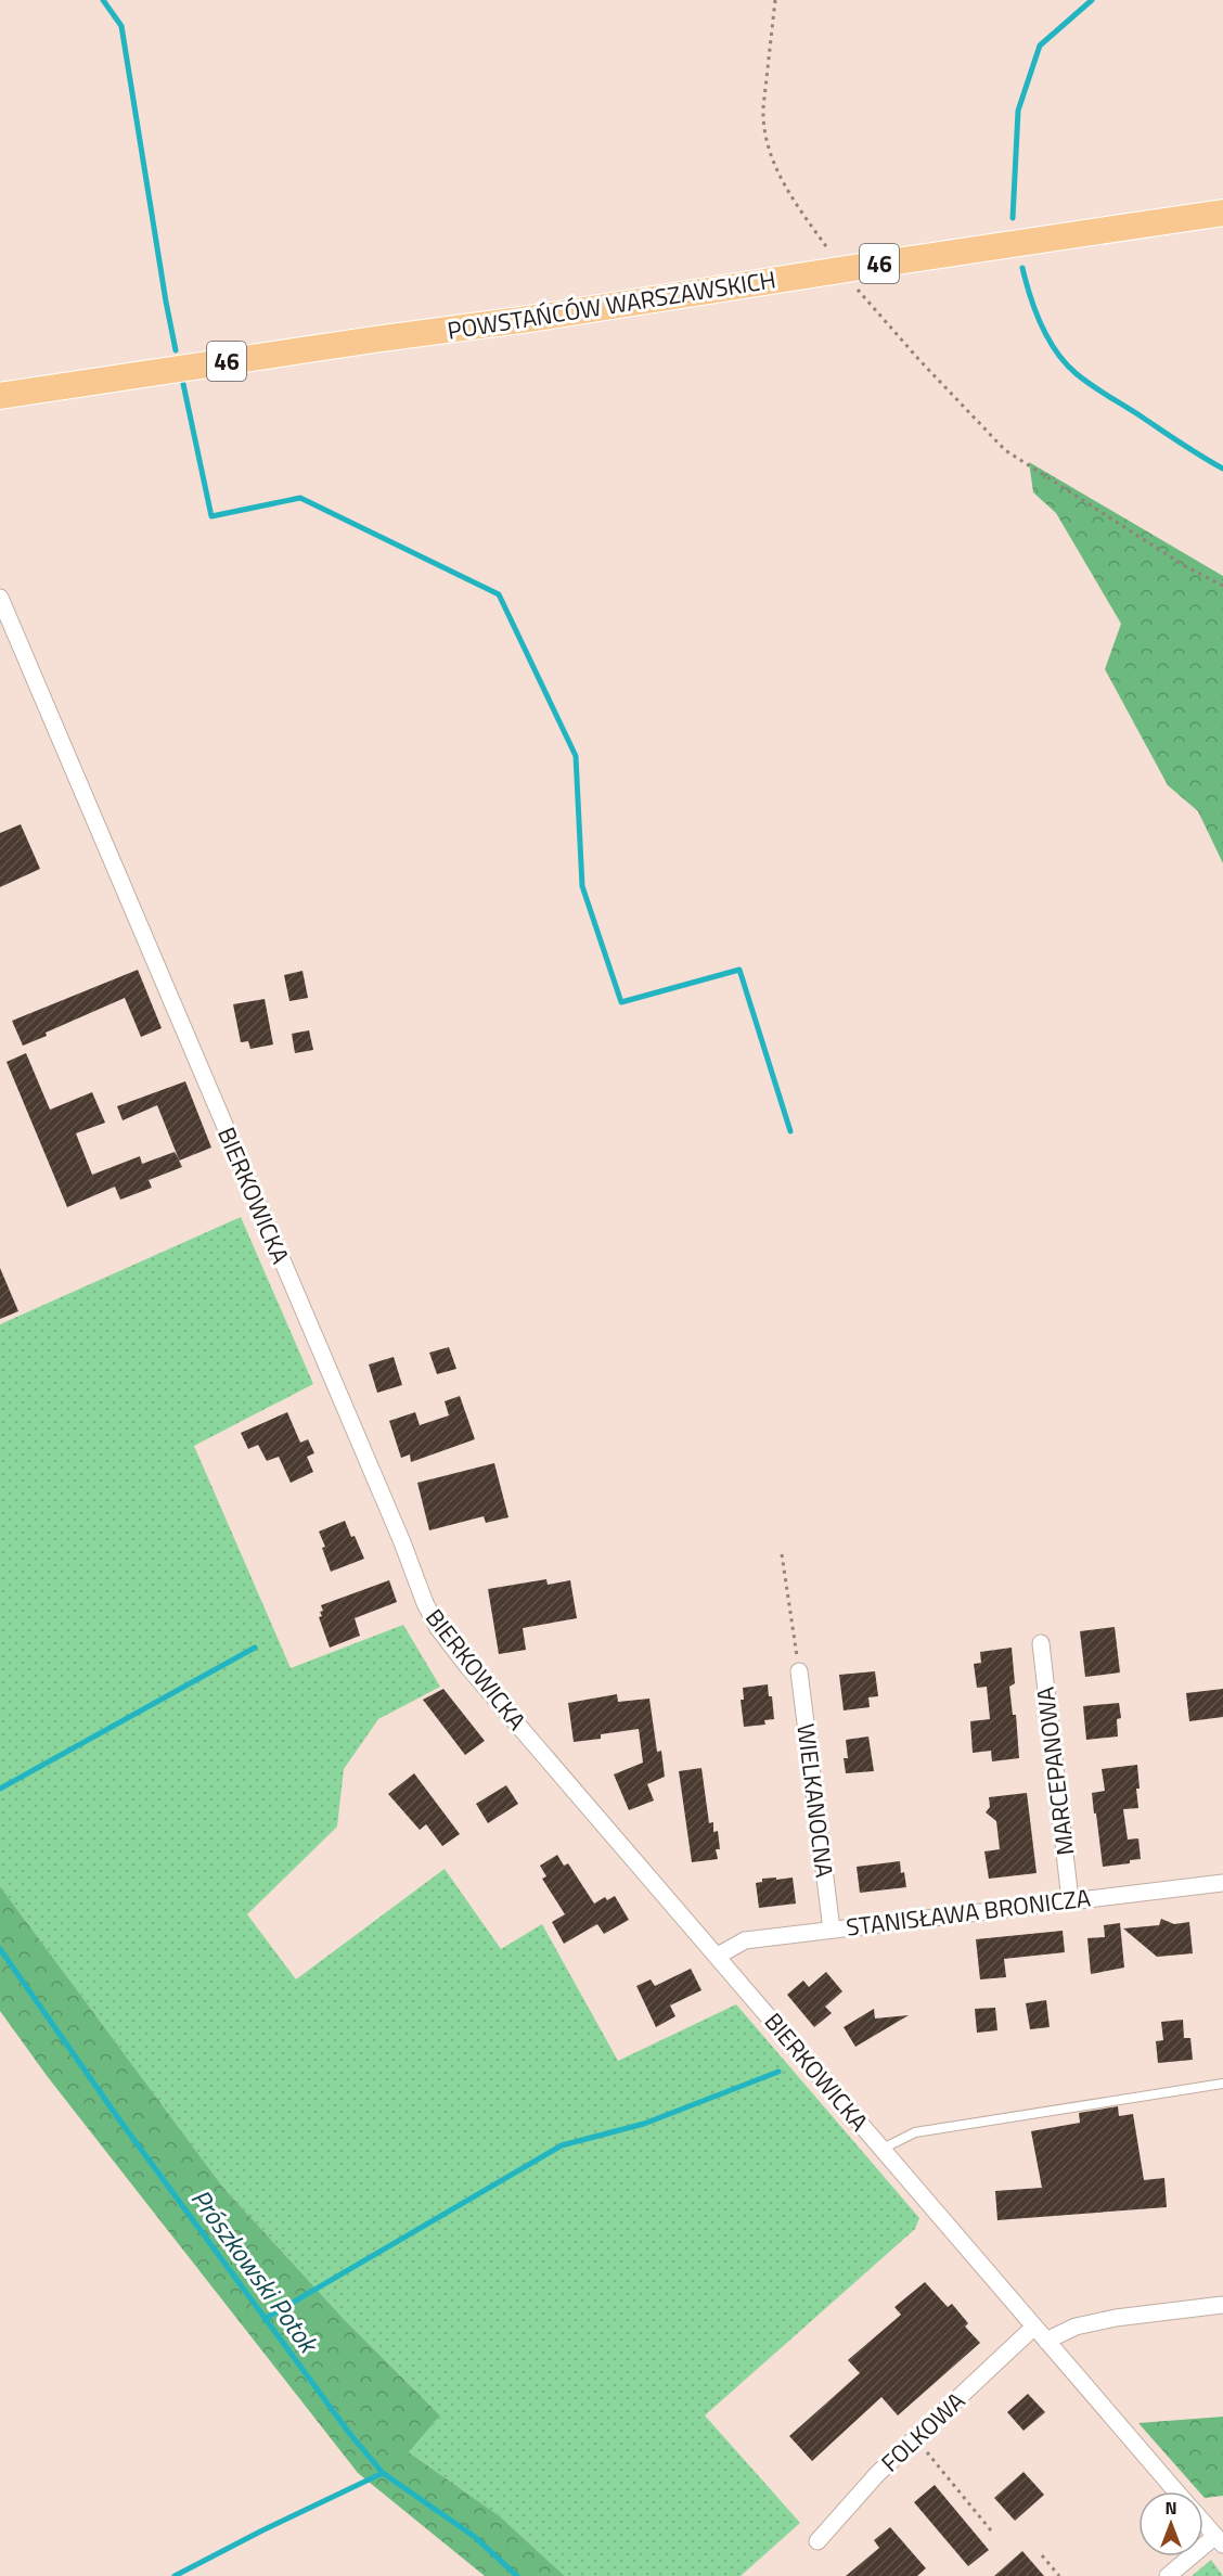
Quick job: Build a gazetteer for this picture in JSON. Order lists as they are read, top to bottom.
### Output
{
  "streets": {
    "main road": ["46", "POWSTAŃCÓW WARSZAWSKICH"],
    "street": [
      "BIERKOWICKA",
      "MARCEPANOWA",
      "WIELKANOCNA",
      "STANISŁAWA BRONICZA",
      "FOLKOWA"
    ]
  },
  "crossings": [
    ["BIERKOWICKA", "STANISŁAWA BRONICZA"],
    ["BIERKOWICKA", "FOLKOWA"],
    ["MARCEPANOWA", "STANISŁAWA BRONICZA"],
    ["WIELKANOCNA", "STANISŁAWA BRONICZA"]
  ],
  "water": ["Prószkowski Potok"],
  "north": "top"
}
